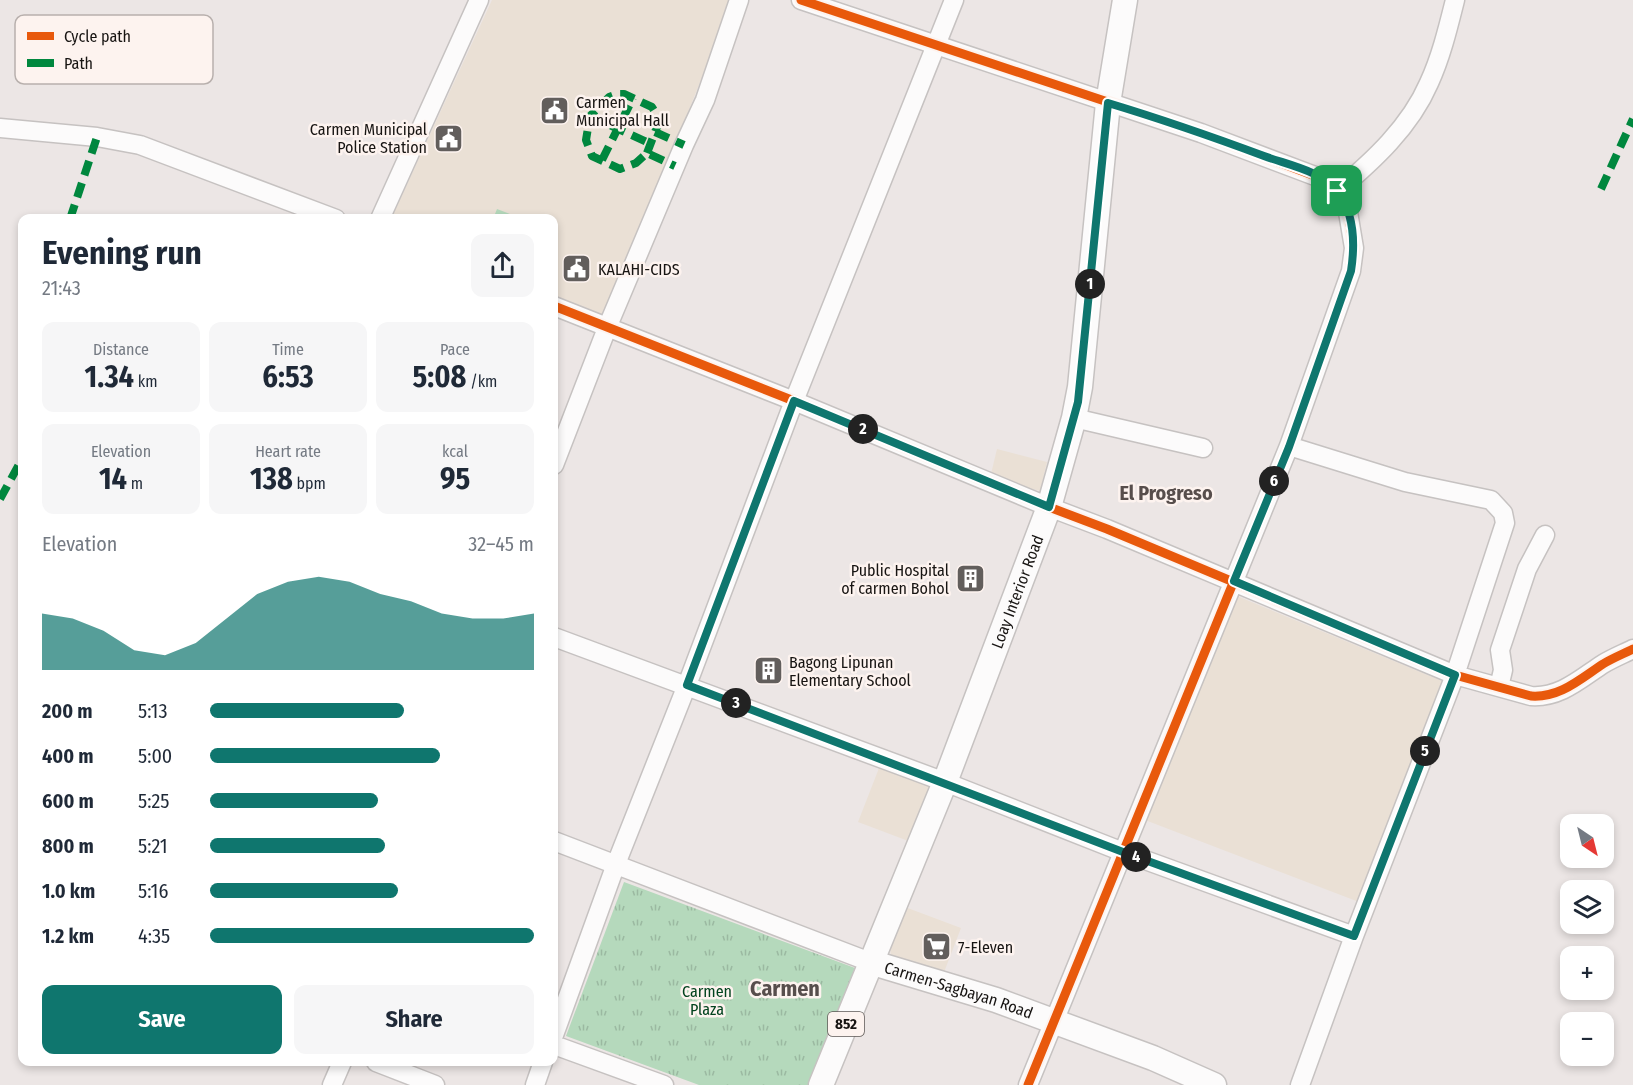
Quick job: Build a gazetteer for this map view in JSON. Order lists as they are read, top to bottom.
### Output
{
  "streets": {
    "main road": ["Loay Interior Road", "Carmen-Sagbayan Road", "852"]
  },
  "crossings": [
    ["Loay Interior Road", "Carmen-Sagbayan Road"]
  ],
  "districts": ["El Progreso", "Carmen"],
  "parks": ["Carmen Plaza"],
  "places": {
    "public building": ["Carmen Municipal Hall", "Carmen Municipal Police Station", "KALAHI-CIDS"],
    "building": ["Public Hospital of carmen Bohol", "Bagong Lipunan Elementary School"],
    "supermarket": ["7-Eleven"]
  },
  "legend": ["Cycle path", "Path"],
  "north": "bottom right",
  "page": {
    "heading": ["Evening run", "21:43"],
    "pins": [
      "1",
      "2",
      "6",
      "3",
      "5",
      "4"
    ],
    "stats": [
      ["Distance", "1.34 km"],
      ["Time", "6:53"],
      ["Pace", "5:08 /km"],
      ["Elevation", "14 m"],
      ["Heart rate", "138 bpm"],
      ["kcal", "95"]
    ],
    "chart": ["Elevation", "32–45 m"],
    "list": [
      {
        "name": "200 m",
        "note": "5:13"
      },
      {
        "name": "400 m",
        "note": "5:00"
      },
      {
        "name": "600 m",
        "note": "5:25"
      },
      {
        "name": "800 m",
        "note": "5:21"
      },
      {
        "name": "1.0 km",
        "note": "5:16"
      },
      {
        "name": "1.2 km",
        "note": "4:35"
      }
    ],
    "map_buttons": ["+", "−"],
    "buttons": ["Save", "Share"]
  }
}
